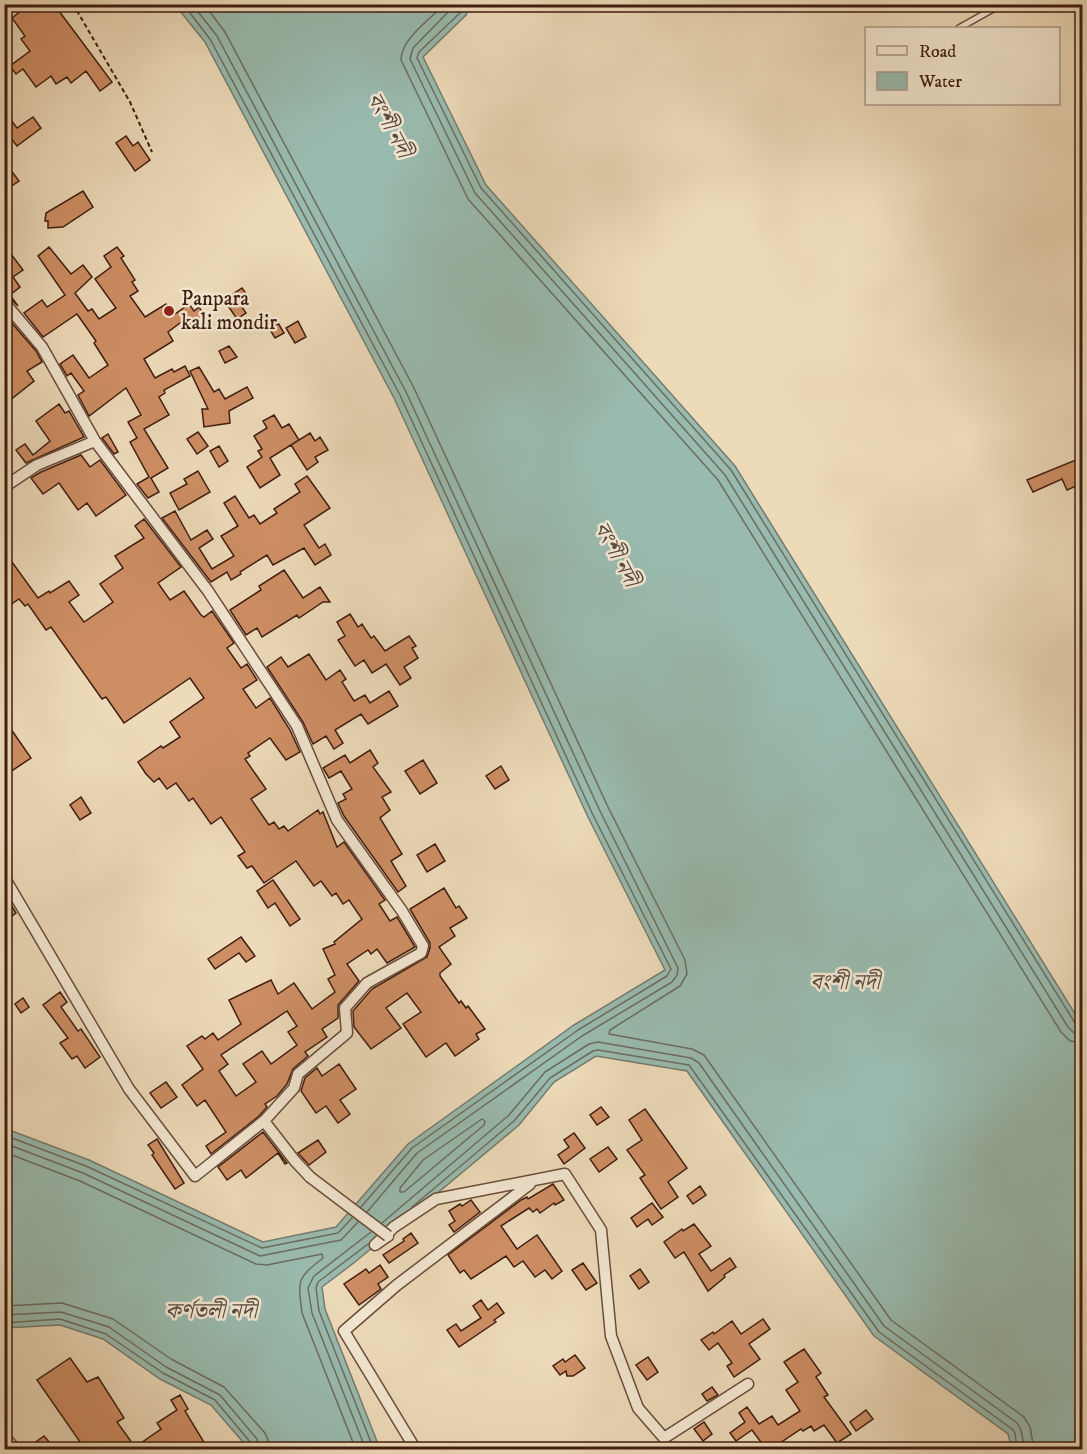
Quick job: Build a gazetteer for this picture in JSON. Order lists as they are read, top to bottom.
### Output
{
  "water": ["বংশী নদী", "কর্ণতলী নদী"],
  "places": ["Panpara kali mondir"],
  "legend": ["Road", "Water"]
}
